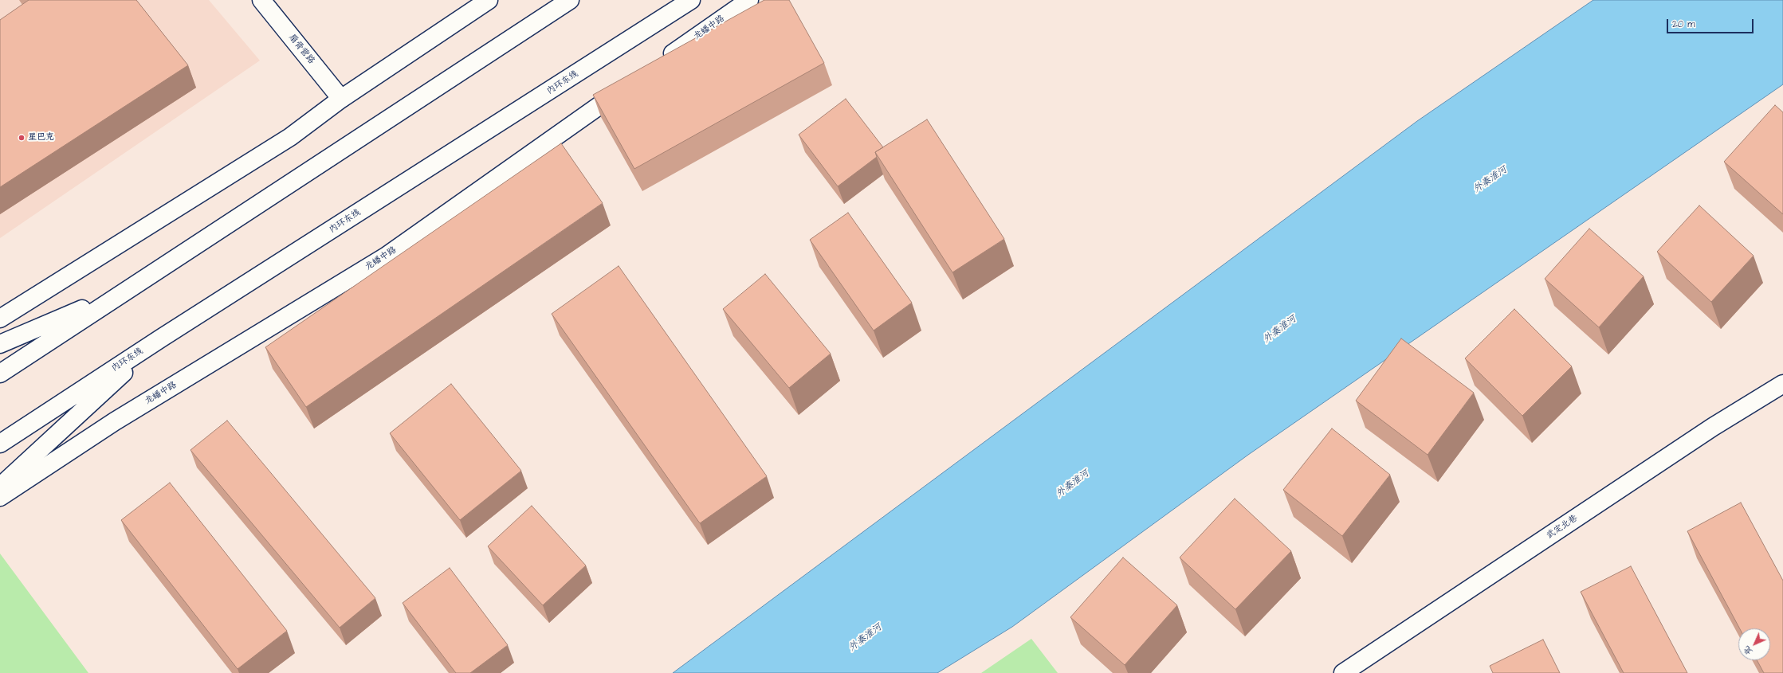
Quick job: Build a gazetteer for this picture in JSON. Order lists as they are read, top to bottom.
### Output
{
  "streets": {
    "main road": [
      "龙蟠中路",
      "扇骨营路",
      "内环东线",
      "武定北巷"
    ]
  },
  "water": ["外秦淮河"],
  "places": ["星巴克"],
  "scale_bar": "20 m",
  "north": "bottom left"
}
